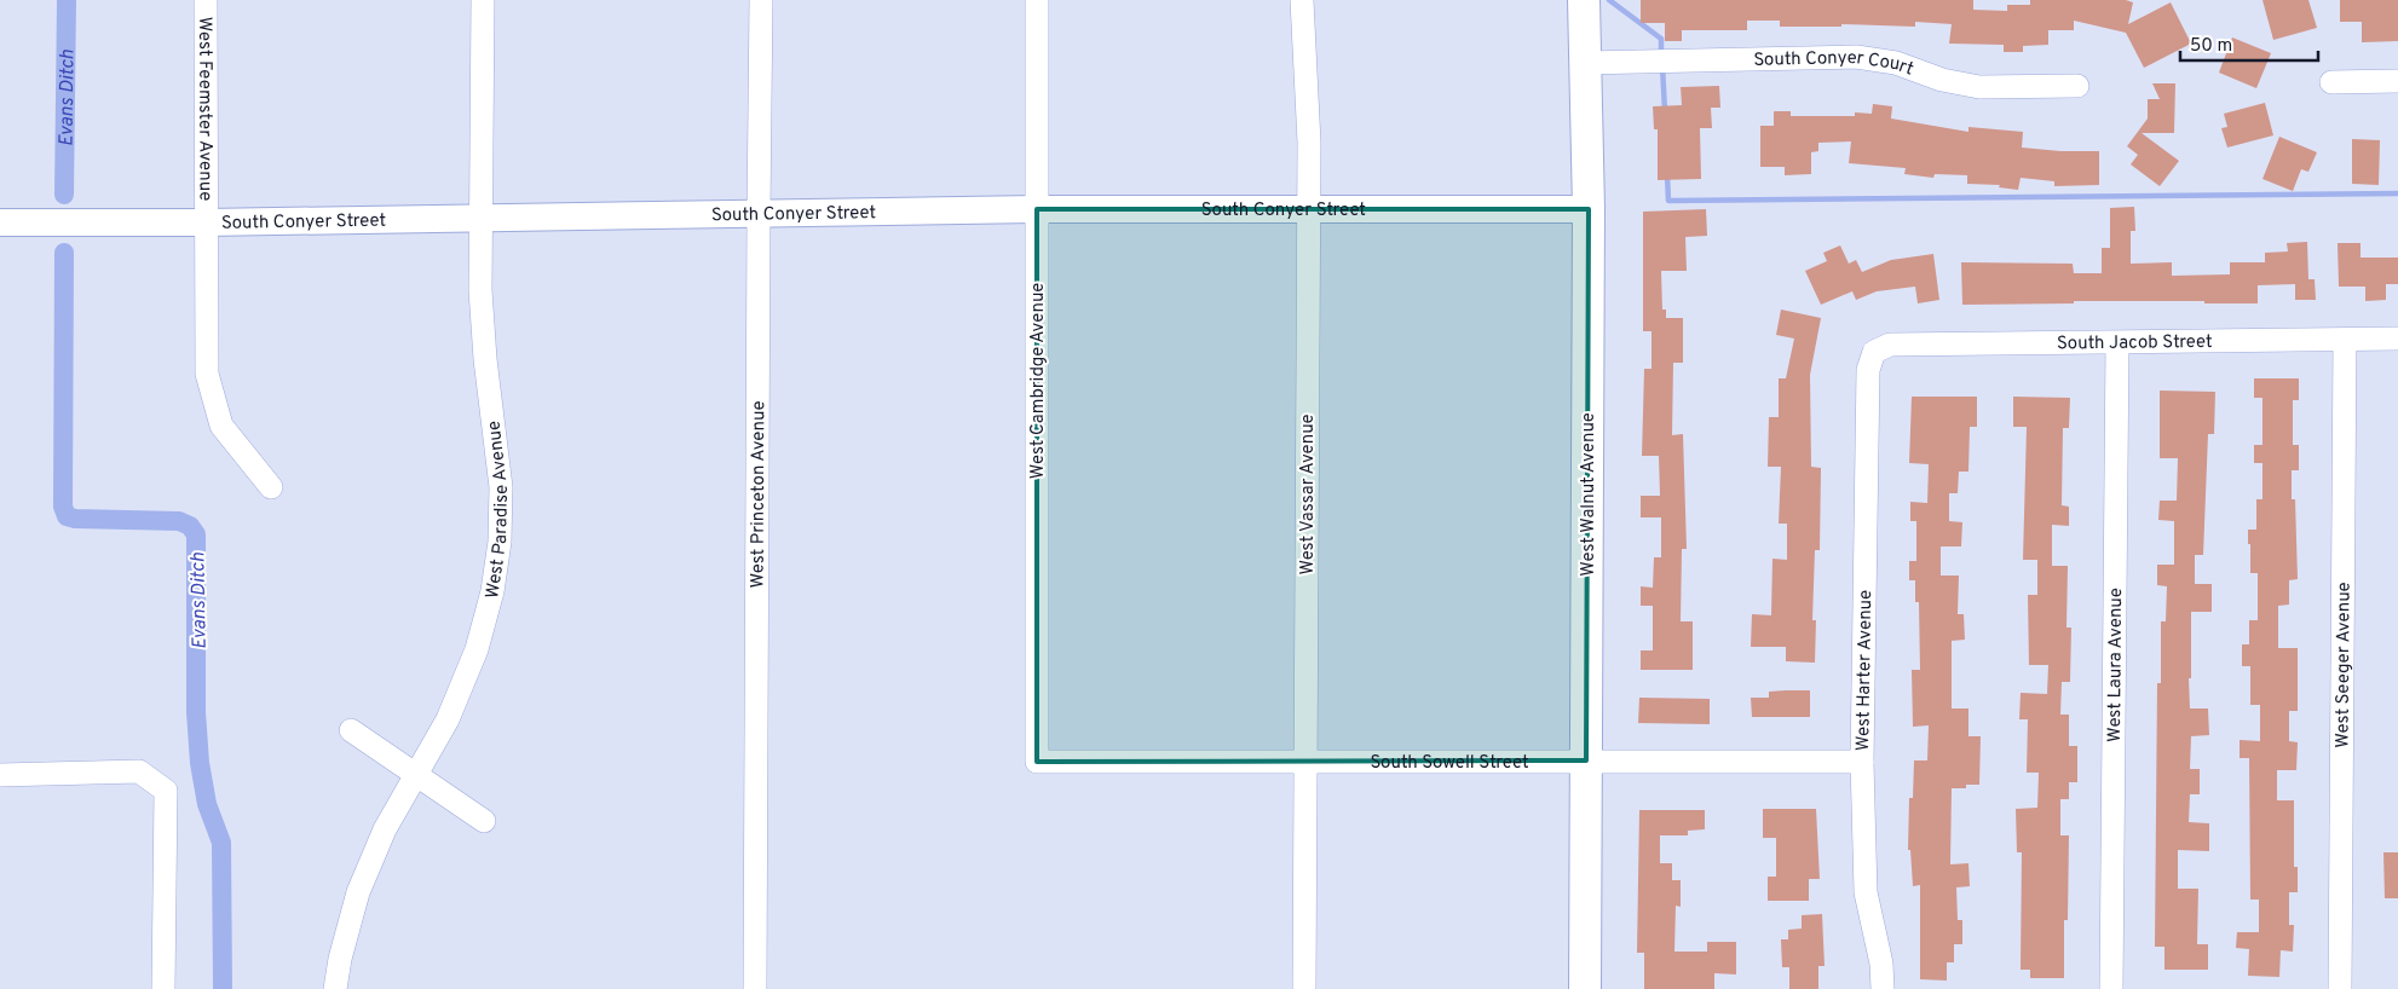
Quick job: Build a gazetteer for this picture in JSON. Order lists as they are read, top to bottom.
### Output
{
  "streets": {
    "main road": ["West Walnut Avenue"],
    "street": [
      "South Conyer Court",
      "West Feemster Avenue",
      "South Conyer Street",
      "South Jacob Street",
      "West Cambridge Avenue",
      "West Princeton Avenue",
      "West Vassar Avenue",
      "West Paradise Avenue",
      "West Seeger Avenue",
      "West Laura Avenue",
      "West Harter Avenue",
      "South Sowell Street"
    ]
  },
  "crossings": [
    ["South Conyer Court", "West Walnut Avenue"],
    ["West Feemster Avenue", "South Conyer Street"],
    ["South Conyer Street", "West Cambridge Avenue"],
    ["South Conyer Street", "West Princeton Avenue"],
    ["South Conyer Street", "West Vassar Avenue"],
    ["South Conyer Street", "West Walnut Avenue"],
    ["South Conyer Street", "West Paradise Avenue"],
    ["South Jacob Street", "West Seeger Avenue"],
    ["South Jacob Street", "West Laura Avenue"],
    ["South Jacob Street", "West Harter Avenue"],
    ["West Cambridge Avenue", "South Sowell Street"],
    ["West Vassar Avenue", "South Sowell Street"],
    ["West Walnut Avenue", "South Sowell Street"],
    ["West Harter Avenue", "South Sowell Street"]
  ],
  "water": ["Evans Ditch"],
  "scale_bar": "50 m"
}
